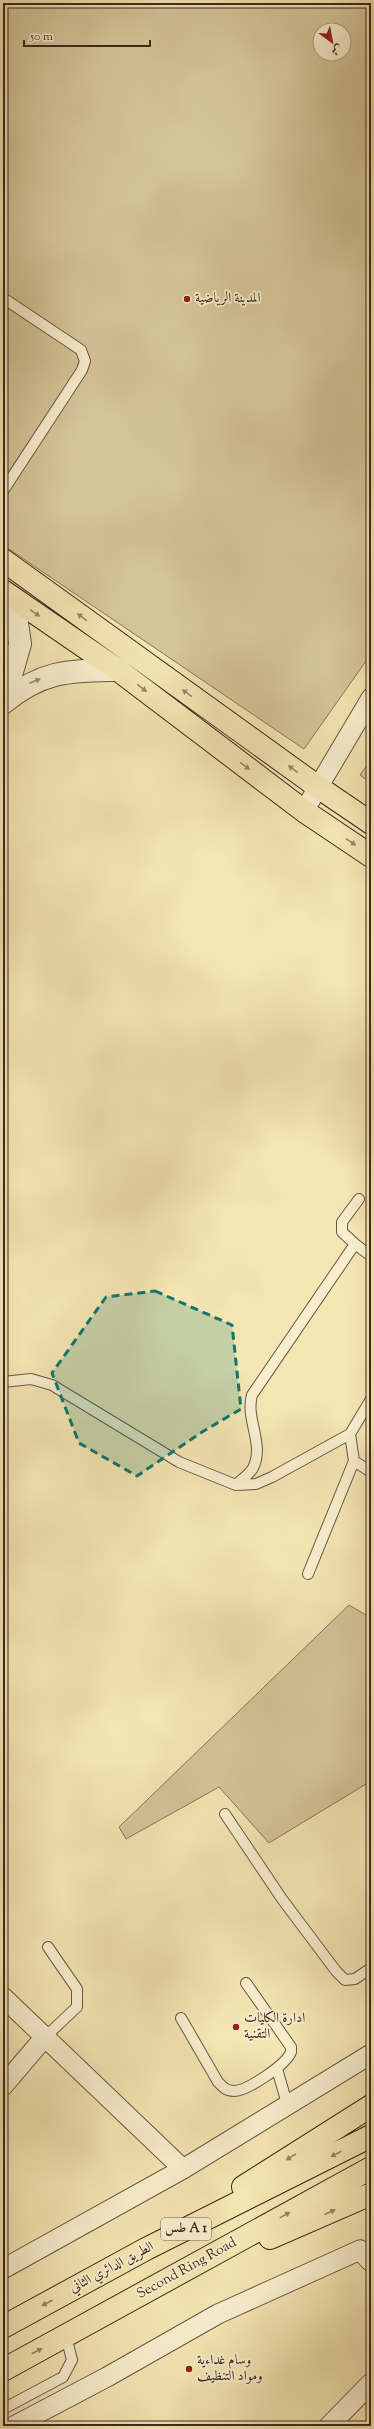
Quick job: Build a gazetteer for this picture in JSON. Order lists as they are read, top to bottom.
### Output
{
  "streets": {
    "highway": ["طس A 1", "الطريق الدائري الثاني", "Second Ring Road"]
  },
  "places": ["المدينة الرياضية", "ادارة الكليات التقنية", "وسام غداءية ومواد التنظيف"],
  "scale_bar": "50 m",
  "north": "bottom right"
}
